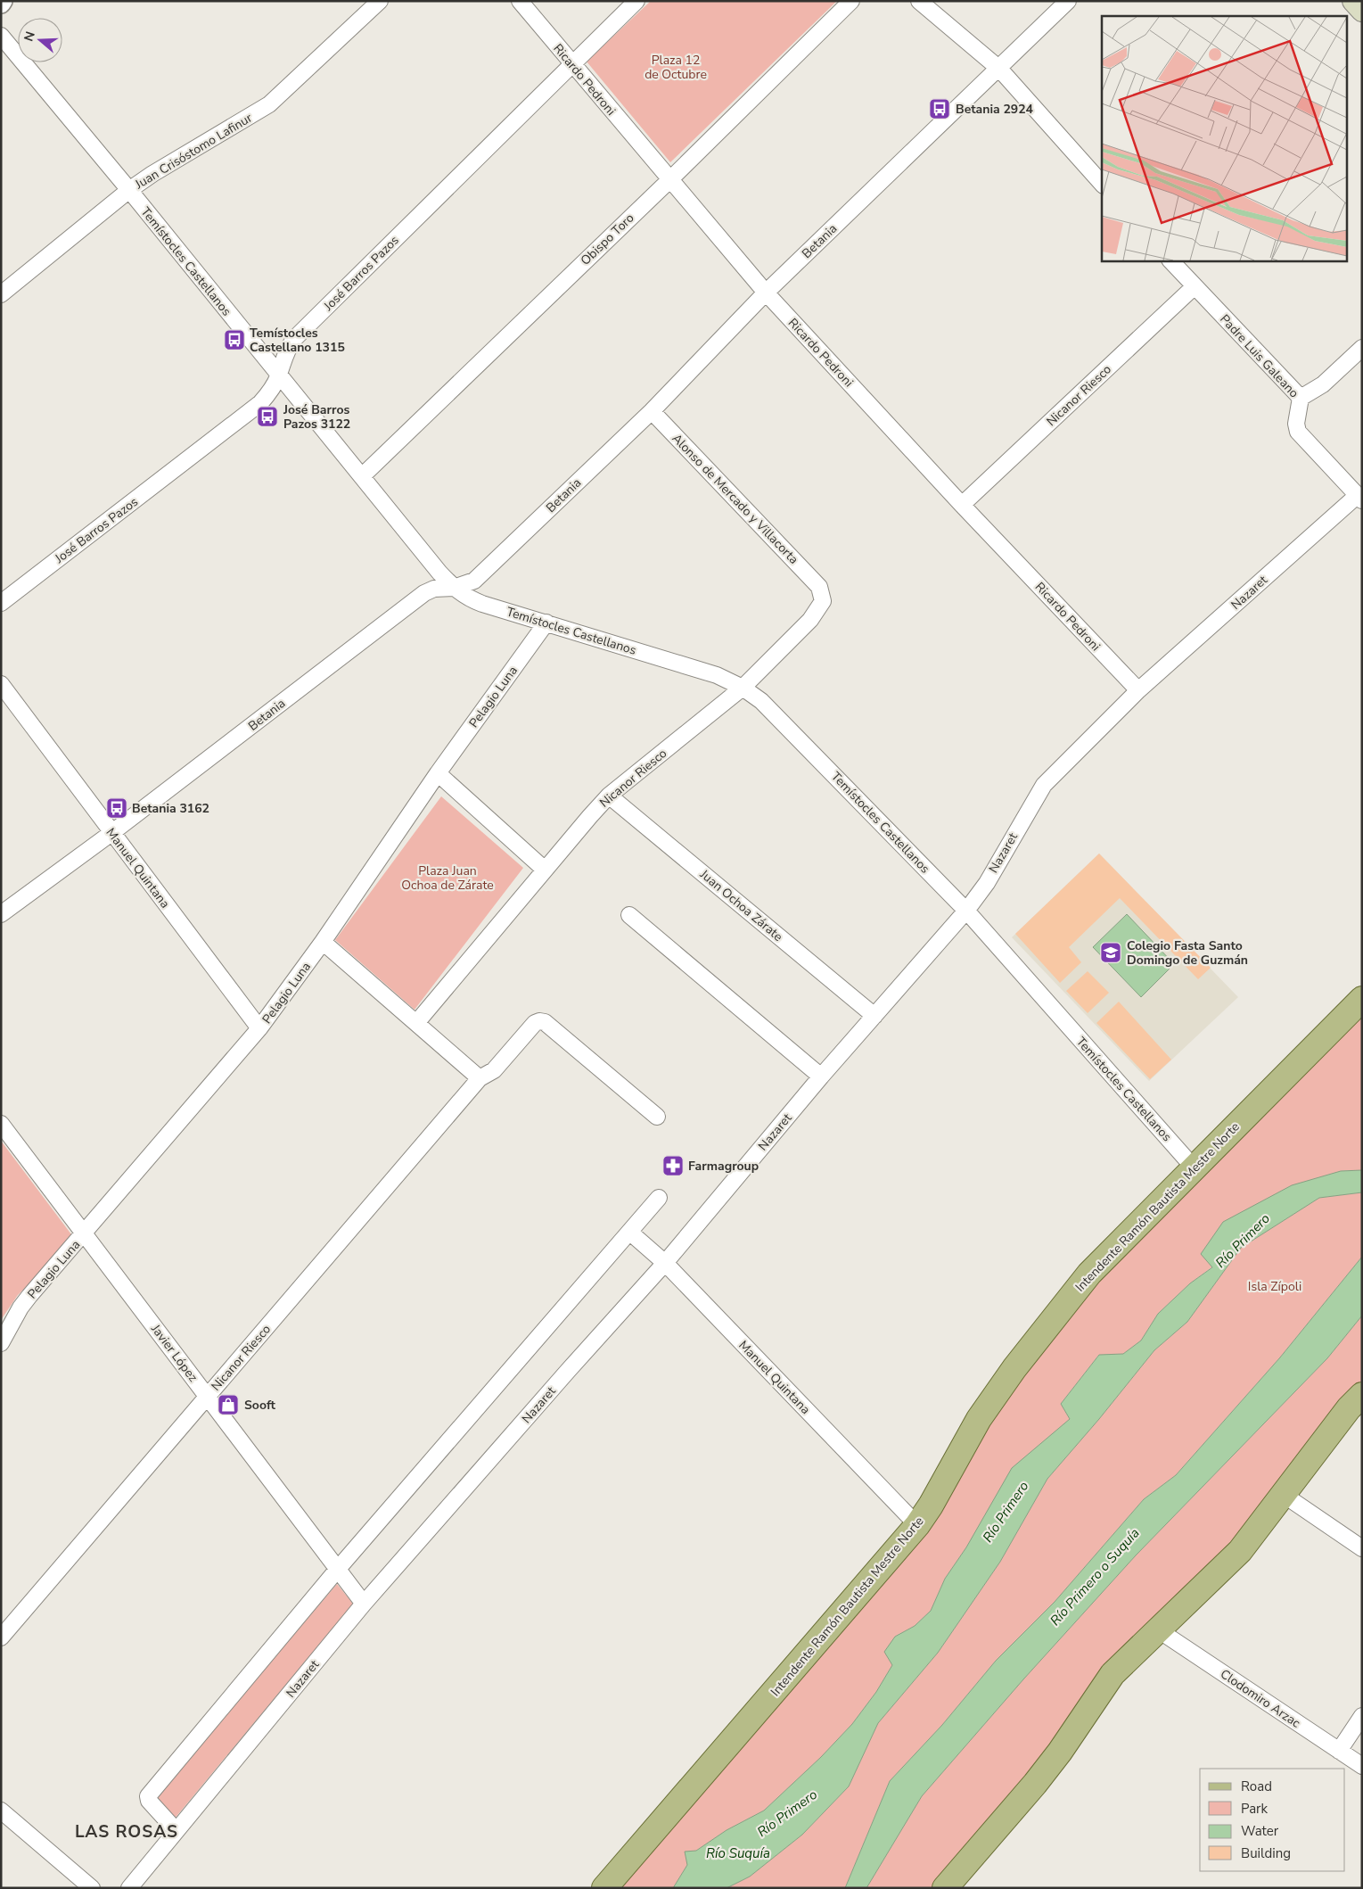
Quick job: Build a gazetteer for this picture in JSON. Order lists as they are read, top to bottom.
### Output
{
  "streets": {
    "main road": ["Intendente Ramón Bautista Mestre Norte"],
    "street": [
      "Ricardo Pedroni",
      "Juan Crisóstomo Lafinur",
      "Obispo Toro",
      "Betania",
      "Temístocles Castellanos",
      "José Barros Pazos",
      "Padre Luis Galeano",
      "Nicanor Riesco",
      "Alonso de Mercado y Villacorta",
      "Nazaret",
      "Pelagio Luna",
      "Manuel Quintana",
      "Juan Ochoa Zárate",
      "Javier López",
      "Clodomiro Arzac"
    ]
  },
  "crossings": [
    ["Ricardo Pedroni", "Obispo Toro"],
    ["Ricardo Pedroni", "Betania"],
    ["Ricardo Pedroni", "José Barros Pazos"],
    ["Ricardo Pedroni", "Nicanor Riesco"],
    ["Ricardo Pedroni", "Nazaret"],
    ["Juan Crisóstomo Lafinur", "Temístocles Castellanos"],
    ["Obispo Toro", "Temístocles Castellanos"],
    ["Betania", "Temístocles Castellanos"],
    ["Betania", "Alonso de Mercado y Villacorta"],
    ["Betania", "Manuel Quintana"],
    ["Temístocles Castellanos", "José Barros Pazos"],
    ["Temístocles Castellanos", "Nicanor Riesco"],
    ["Temístocles Castellanos", "Nazaret"],
    ["Temístocles Castellanos", "Pelagio Luna"],
    ["Temístocles Castellanos", "Intendente Ramón Bautista Mestre Norte"],
    ["Padre Luis Galeano", "Nicanor Riesco"],
    ["Padre Luis Galeano", "Nazaret"],
    ["Nicanor Riesco", "Alonso de Mercado y Villacorta"],
    ["Nicanor Riesco", "Juan Ochoa Zárate"],
    ["Nicanor Riesco", "Javier López"],
    ["Nazaret", "Manuel Quintana"],
    ["Nazaret", "Juan Ochoa Zárate"],
    ["Nazaret", "Javier López"],
    ["Pelagio Luna", "Manuel Quintana"],
    ["Pelagio Luna", "Javier López"],
    ["Manuel Quintana", "Intendente Ramón Bautista Mestre Norte"]
  ],
  "districts": ["LAS ROSAS"],
  "water": ["Río Primero", "Río Primero o Suquía", "Río Suquía"],
  "parks": ["Plaza 12 de Octubre", "Plaza Juan Ochoa de Zárate", "Isla Zípoli"],
  "places": {
    "bus stop": [
      "Betania 2924",
      "Temístocles Castellano 1315",
      "José Barros Pazos 3122",
      "Betania 3162"
    ],
    "school or university": ["Colegio Fasta Santo Domingo de Guzmán"],
    "pharmacy": ["Farmagroup"],
    "shop": ["Sooft"]
  },
  "legend": [
    "Road",
    "Park",
    "Water",
    "Building"
  ],
  "north": "left"
}
